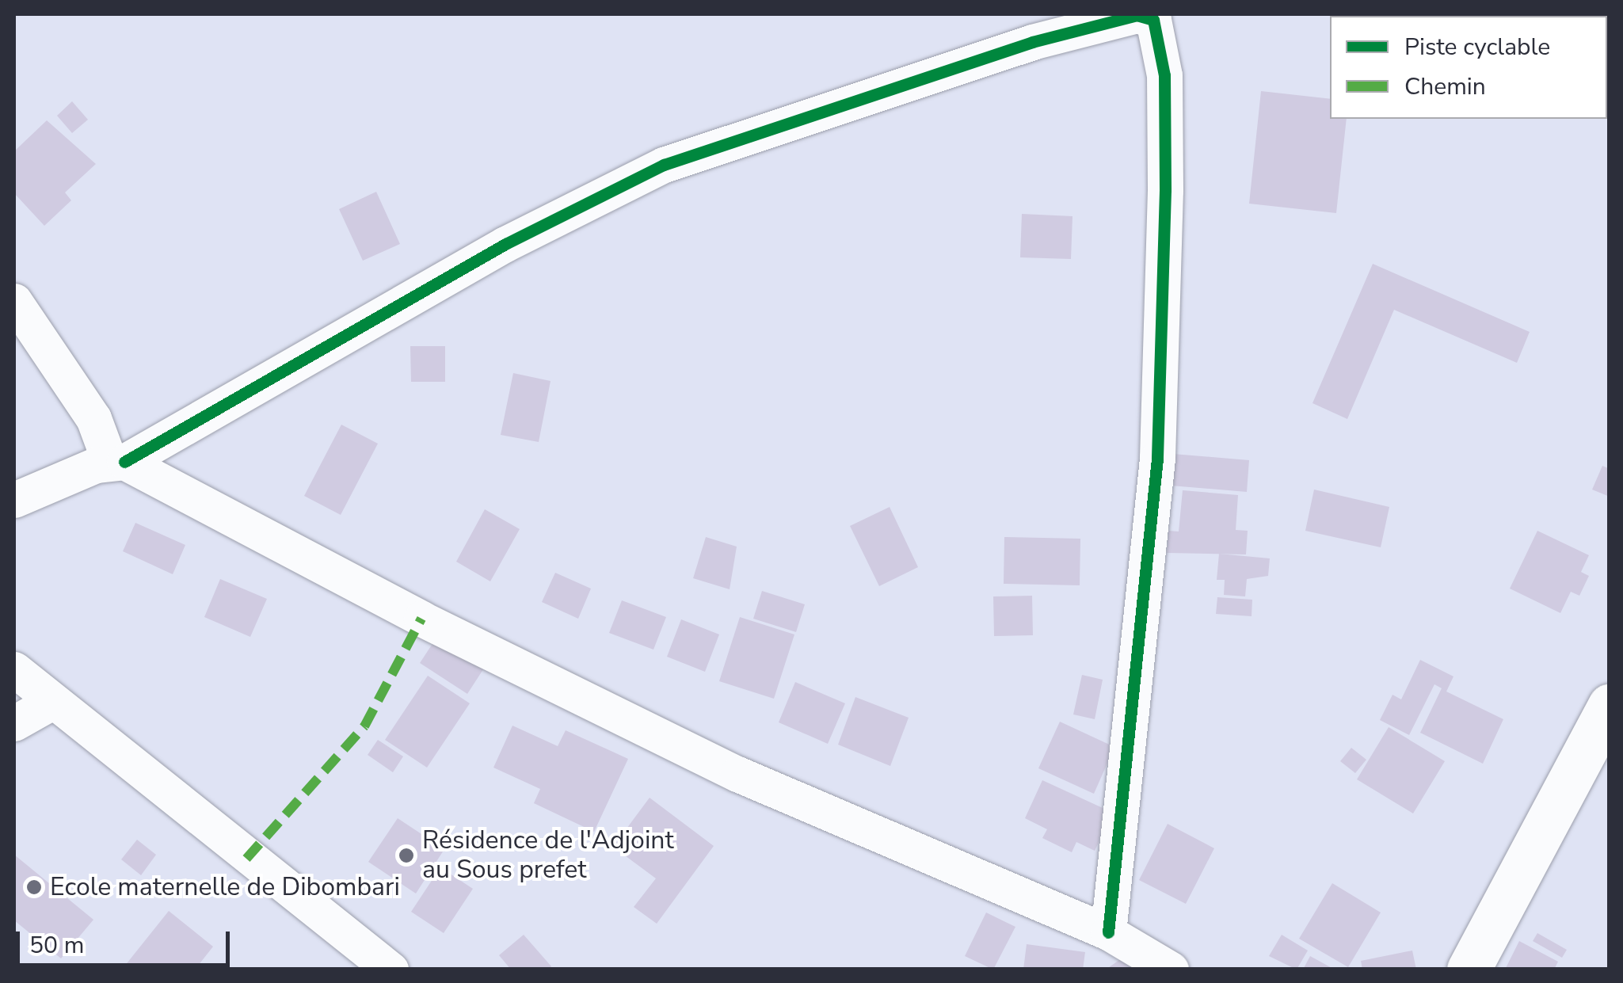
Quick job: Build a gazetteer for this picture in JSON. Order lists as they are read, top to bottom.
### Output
{
  "places": ["Résidence de l'Adjoint au Sous prefet", "Ecole maternelle de Dibombari"],
  "legend": ["Piste cyclable", "Chemin"],
  "scale_bar": "50 m"
}
